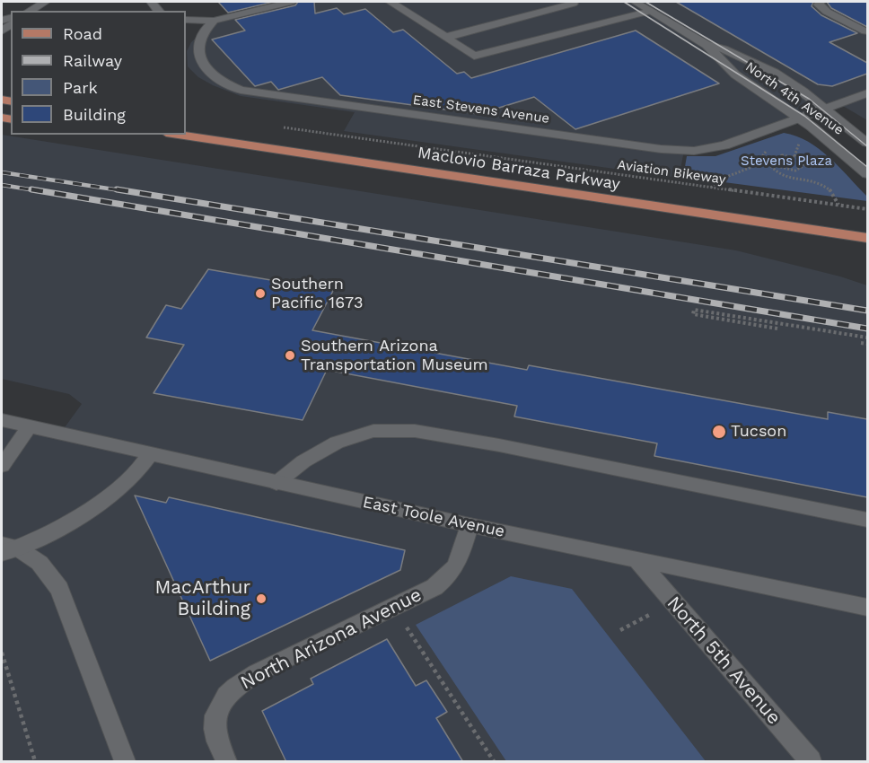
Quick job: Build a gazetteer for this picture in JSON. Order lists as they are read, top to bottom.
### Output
{
  "streets": {
    "main road": ["Maclovio Barraza Parkway"],
    "street": [
      "North 4th Avenue",
      "East Stevens Avenue",
      "East Toole Avenue",
      "North Arizona Avenue",
      "North 5th Avenue"
    ],
    "path": ["Aviation Bikeway"]
  },
  "crossings": [
    ["North 4th Avenue", "East Stevens Avenue"],
    ["East Toole Avenue", "North Arizona Avenue"],
    ["East Toole Avenue", "North 5th Avenue"]
  ],
  "parks": ["Stevens Plaza"],
  "places": [
    "Southern Pacific 1673",
    "Southern Arizona Transportation Museum",
    "Tucson",
    "MacArthur Building"
  ],
  "legend": [
    "Road",
    "Railway",
    "Park",
    "Building"
  ]
}
